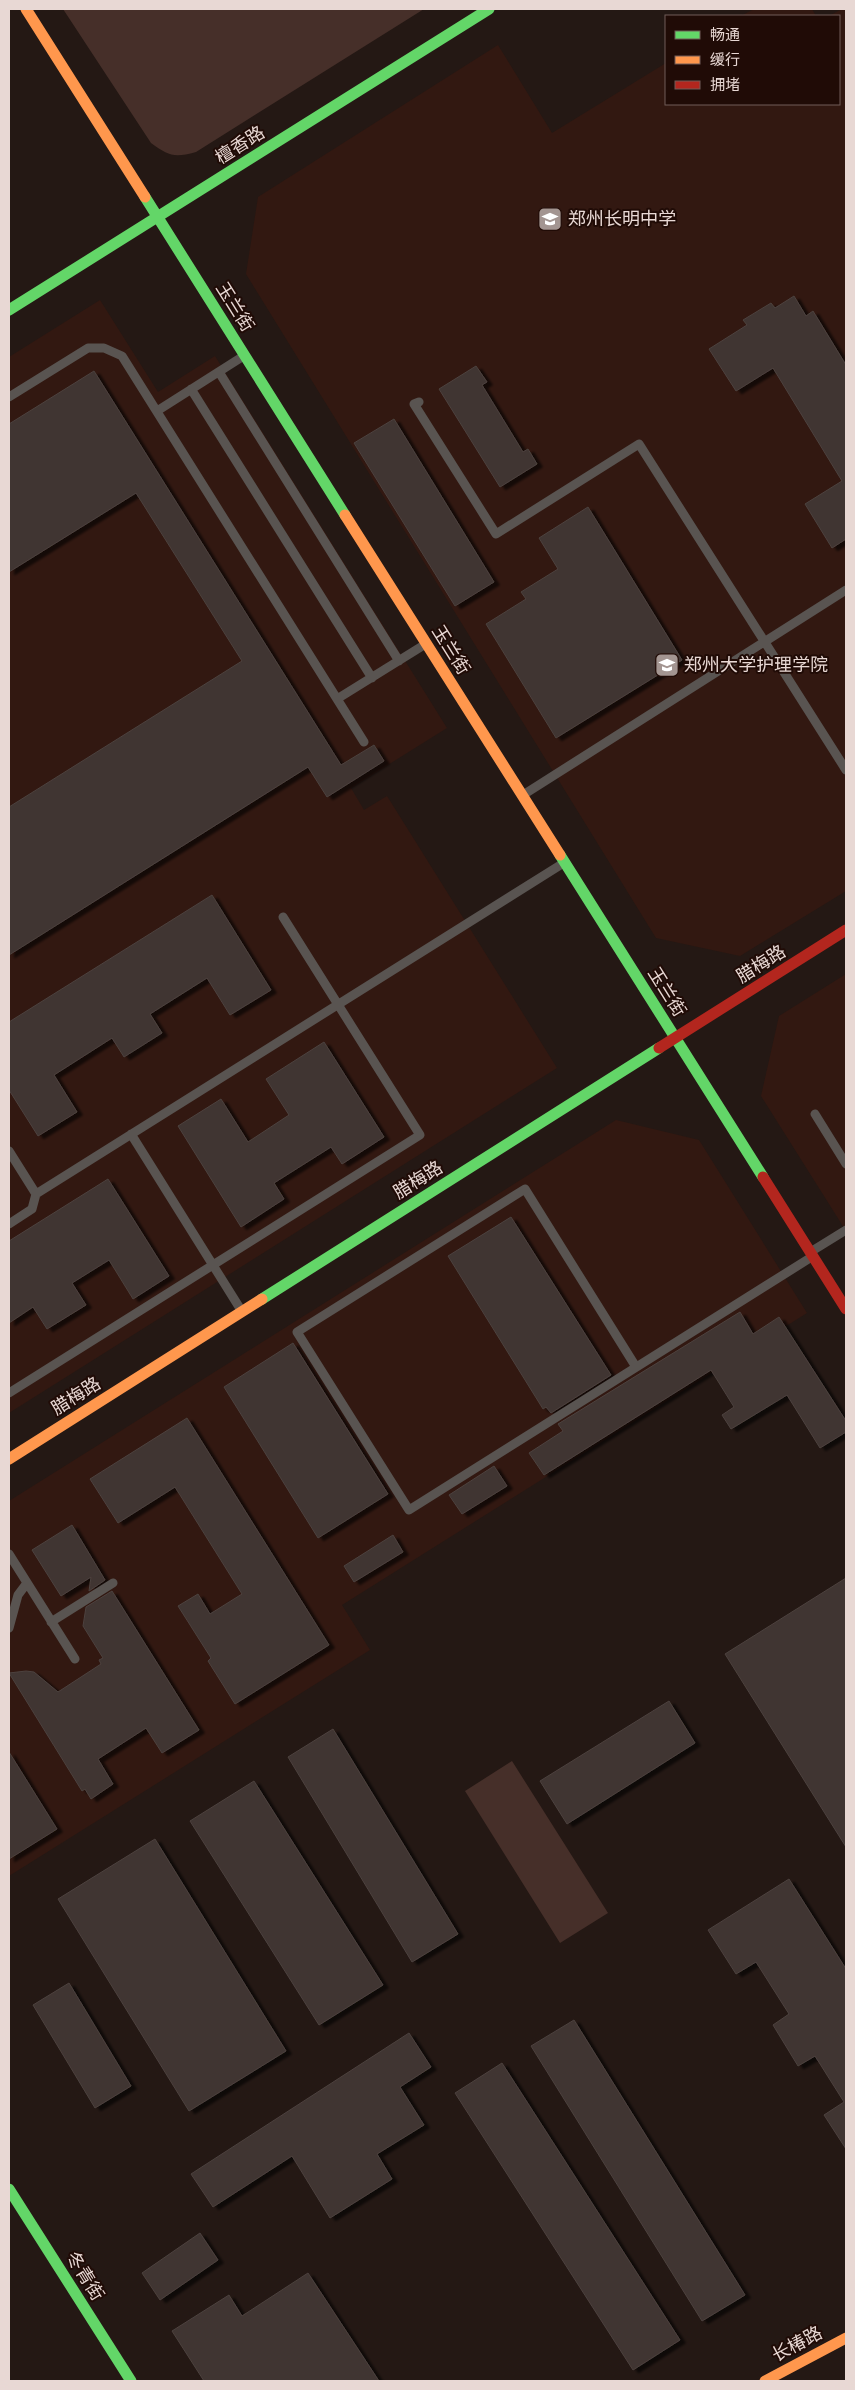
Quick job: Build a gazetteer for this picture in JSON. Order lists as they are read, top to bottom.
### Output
{
  "streets": {
    "street": [
      "檀香路",
      "玉兰街",
      "腊梅路",
      "冬青街",
      "长椿路"
    ]
  },
  "crossings": [
    ["檀香路", "玉兰街"],
    ["玉兰街", "腊梅路"]
  ],
  "places": {
    "school or university": ["郑州长明中学", "郑州大学护理学院"]
  },
  "legend": ["畅通", "缓行", "拥堵"]
}
